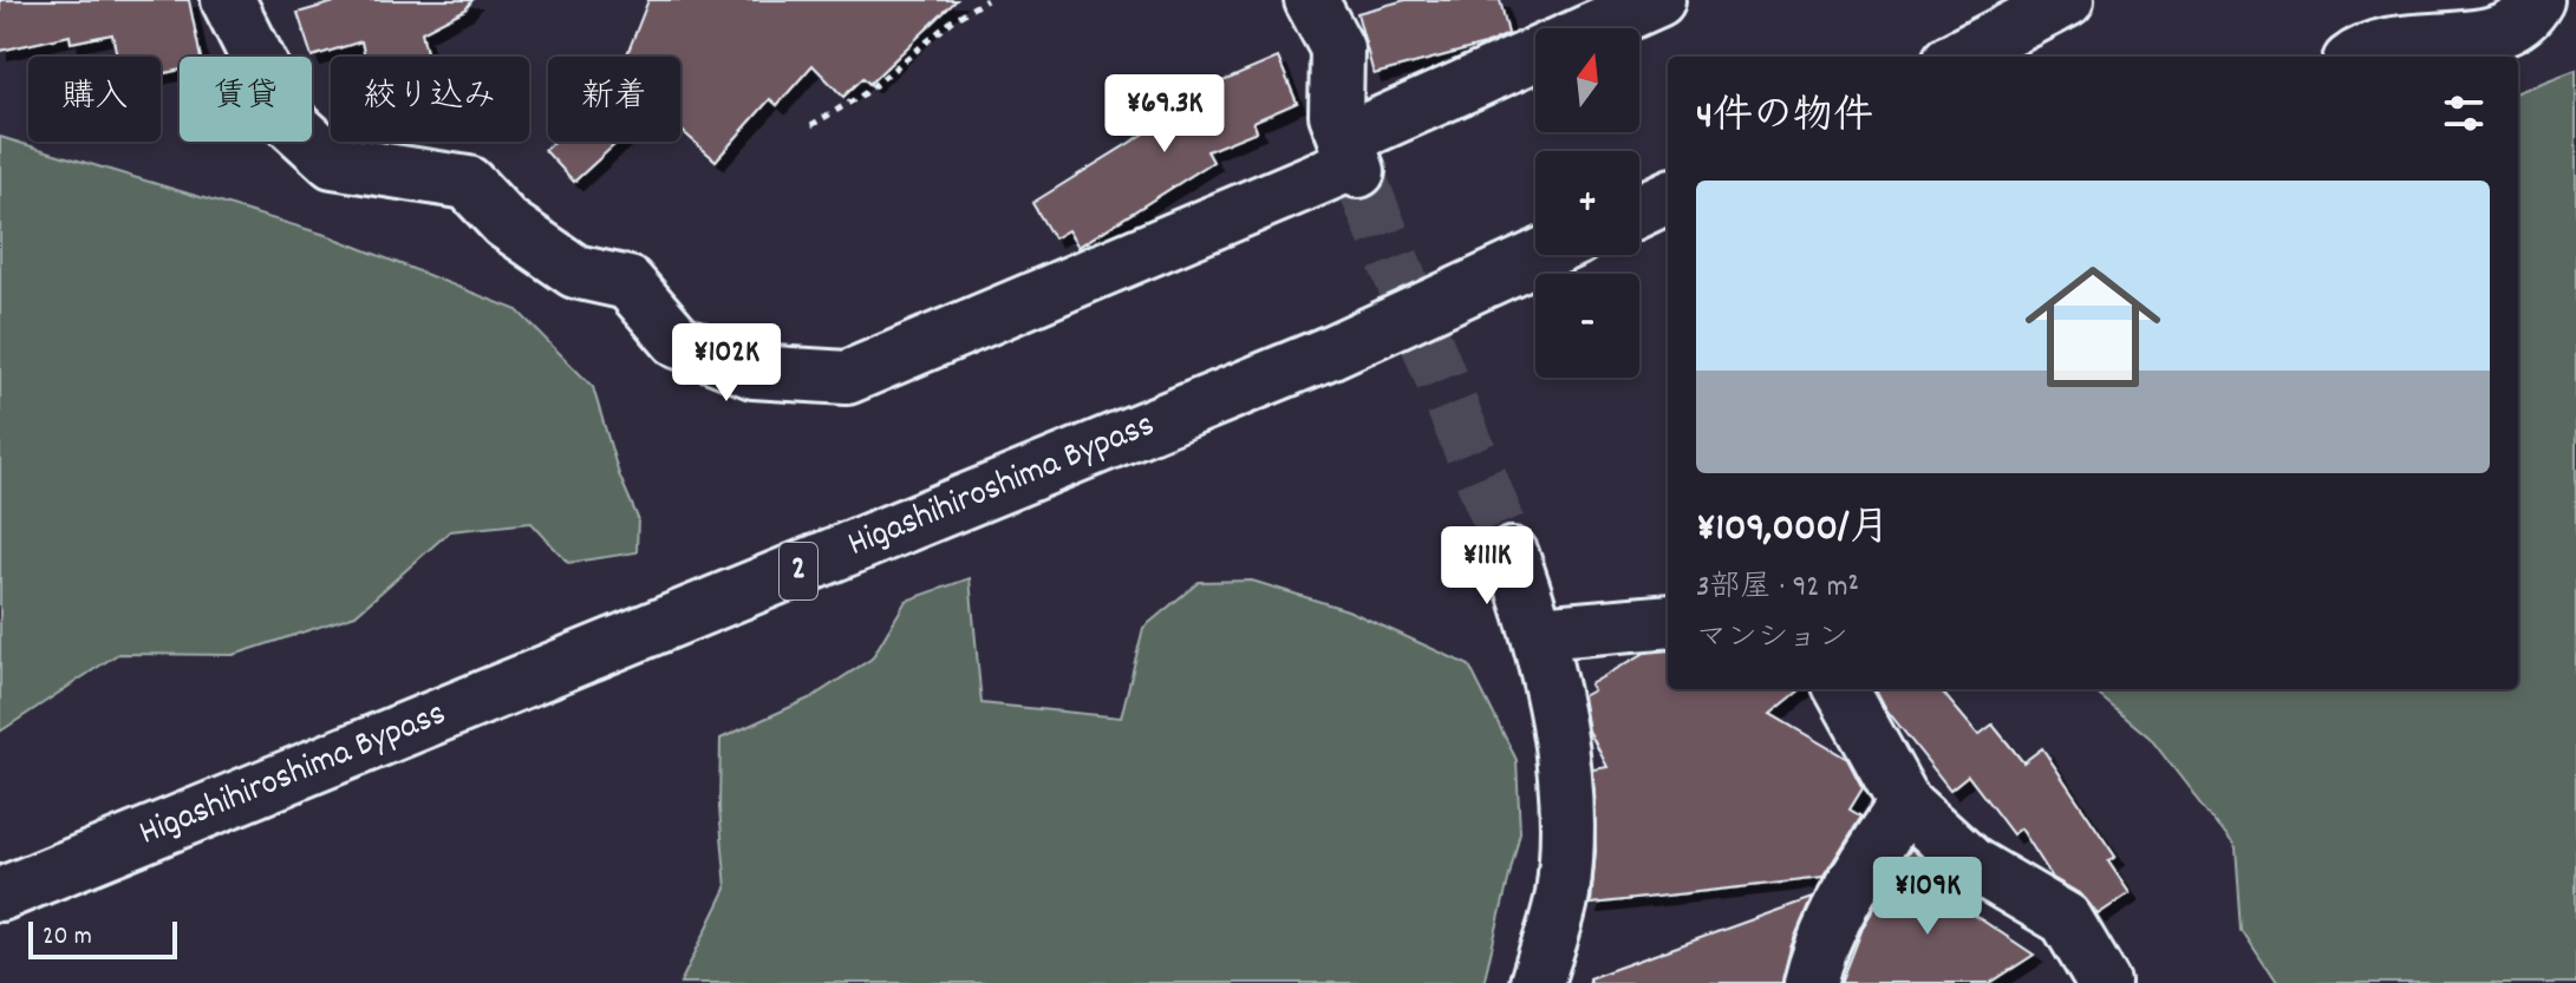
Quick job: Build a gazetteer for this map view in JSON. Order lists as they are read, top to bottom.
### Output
{
  "streets": {
    "main road": ["Higashihiroshima Bypass", "2"]
  },
  "scale_bar": "20 m",
  "north": "top",
  "page": {
    "map_buttons": ["+", "−"],
    "chip": [
      "購入",
      "賃貸",
      "絞り込み",
      "新着"
    ],
    "heading": "4件の物件",
    "price": [
      "¥69.3K",
      "¥102K",
      "¥111K",
      "¥109K"
    ],
    "list": [
      {
        "name": "¥109,000/月",
        "note": "3部屋 · 92 m² · マンション"
      }
    ],
    "scale": "20 m"
  }
}
